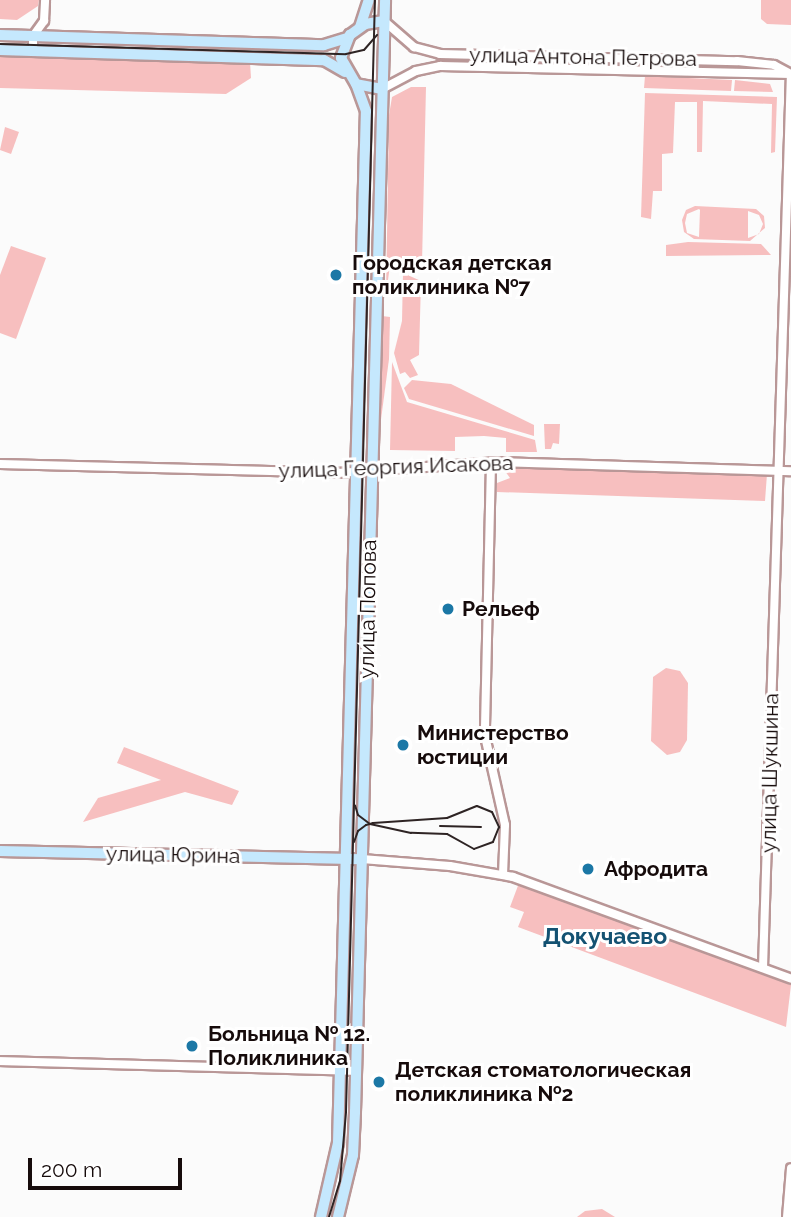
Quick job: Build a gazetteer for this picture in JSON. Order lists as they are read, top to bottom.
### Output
{
  "streets": {
    "main road": ["улица Попова", "улица Юрина"],
    "street": ["улица Антона Петрова", "улица Георгия Исакова", "улица Шукшина"]
  },
  "crossings": [
    ["улица Антона Петрова", "улица Попова"],
    ["улица Антона Петрова", "улица Шукшина"],
    ["улица Георгия Исакова", "улица Попова"],
    ["улица Георгия Исакова", "улица Шукшина"],
    ["улица Попова", "улица Юрина"]
  ],
  "districts": ["Докучаево"],
  "places": [
    "Городская детская поликлиника №7",
    "Рельеф",
    "Министерство юстиции",
    "Афродита",
    "Больница № 12. Поликлиника",
    "Детская стоматологическая поликлиника №2"
  ],
  "scale_bar": "200 m"
}
